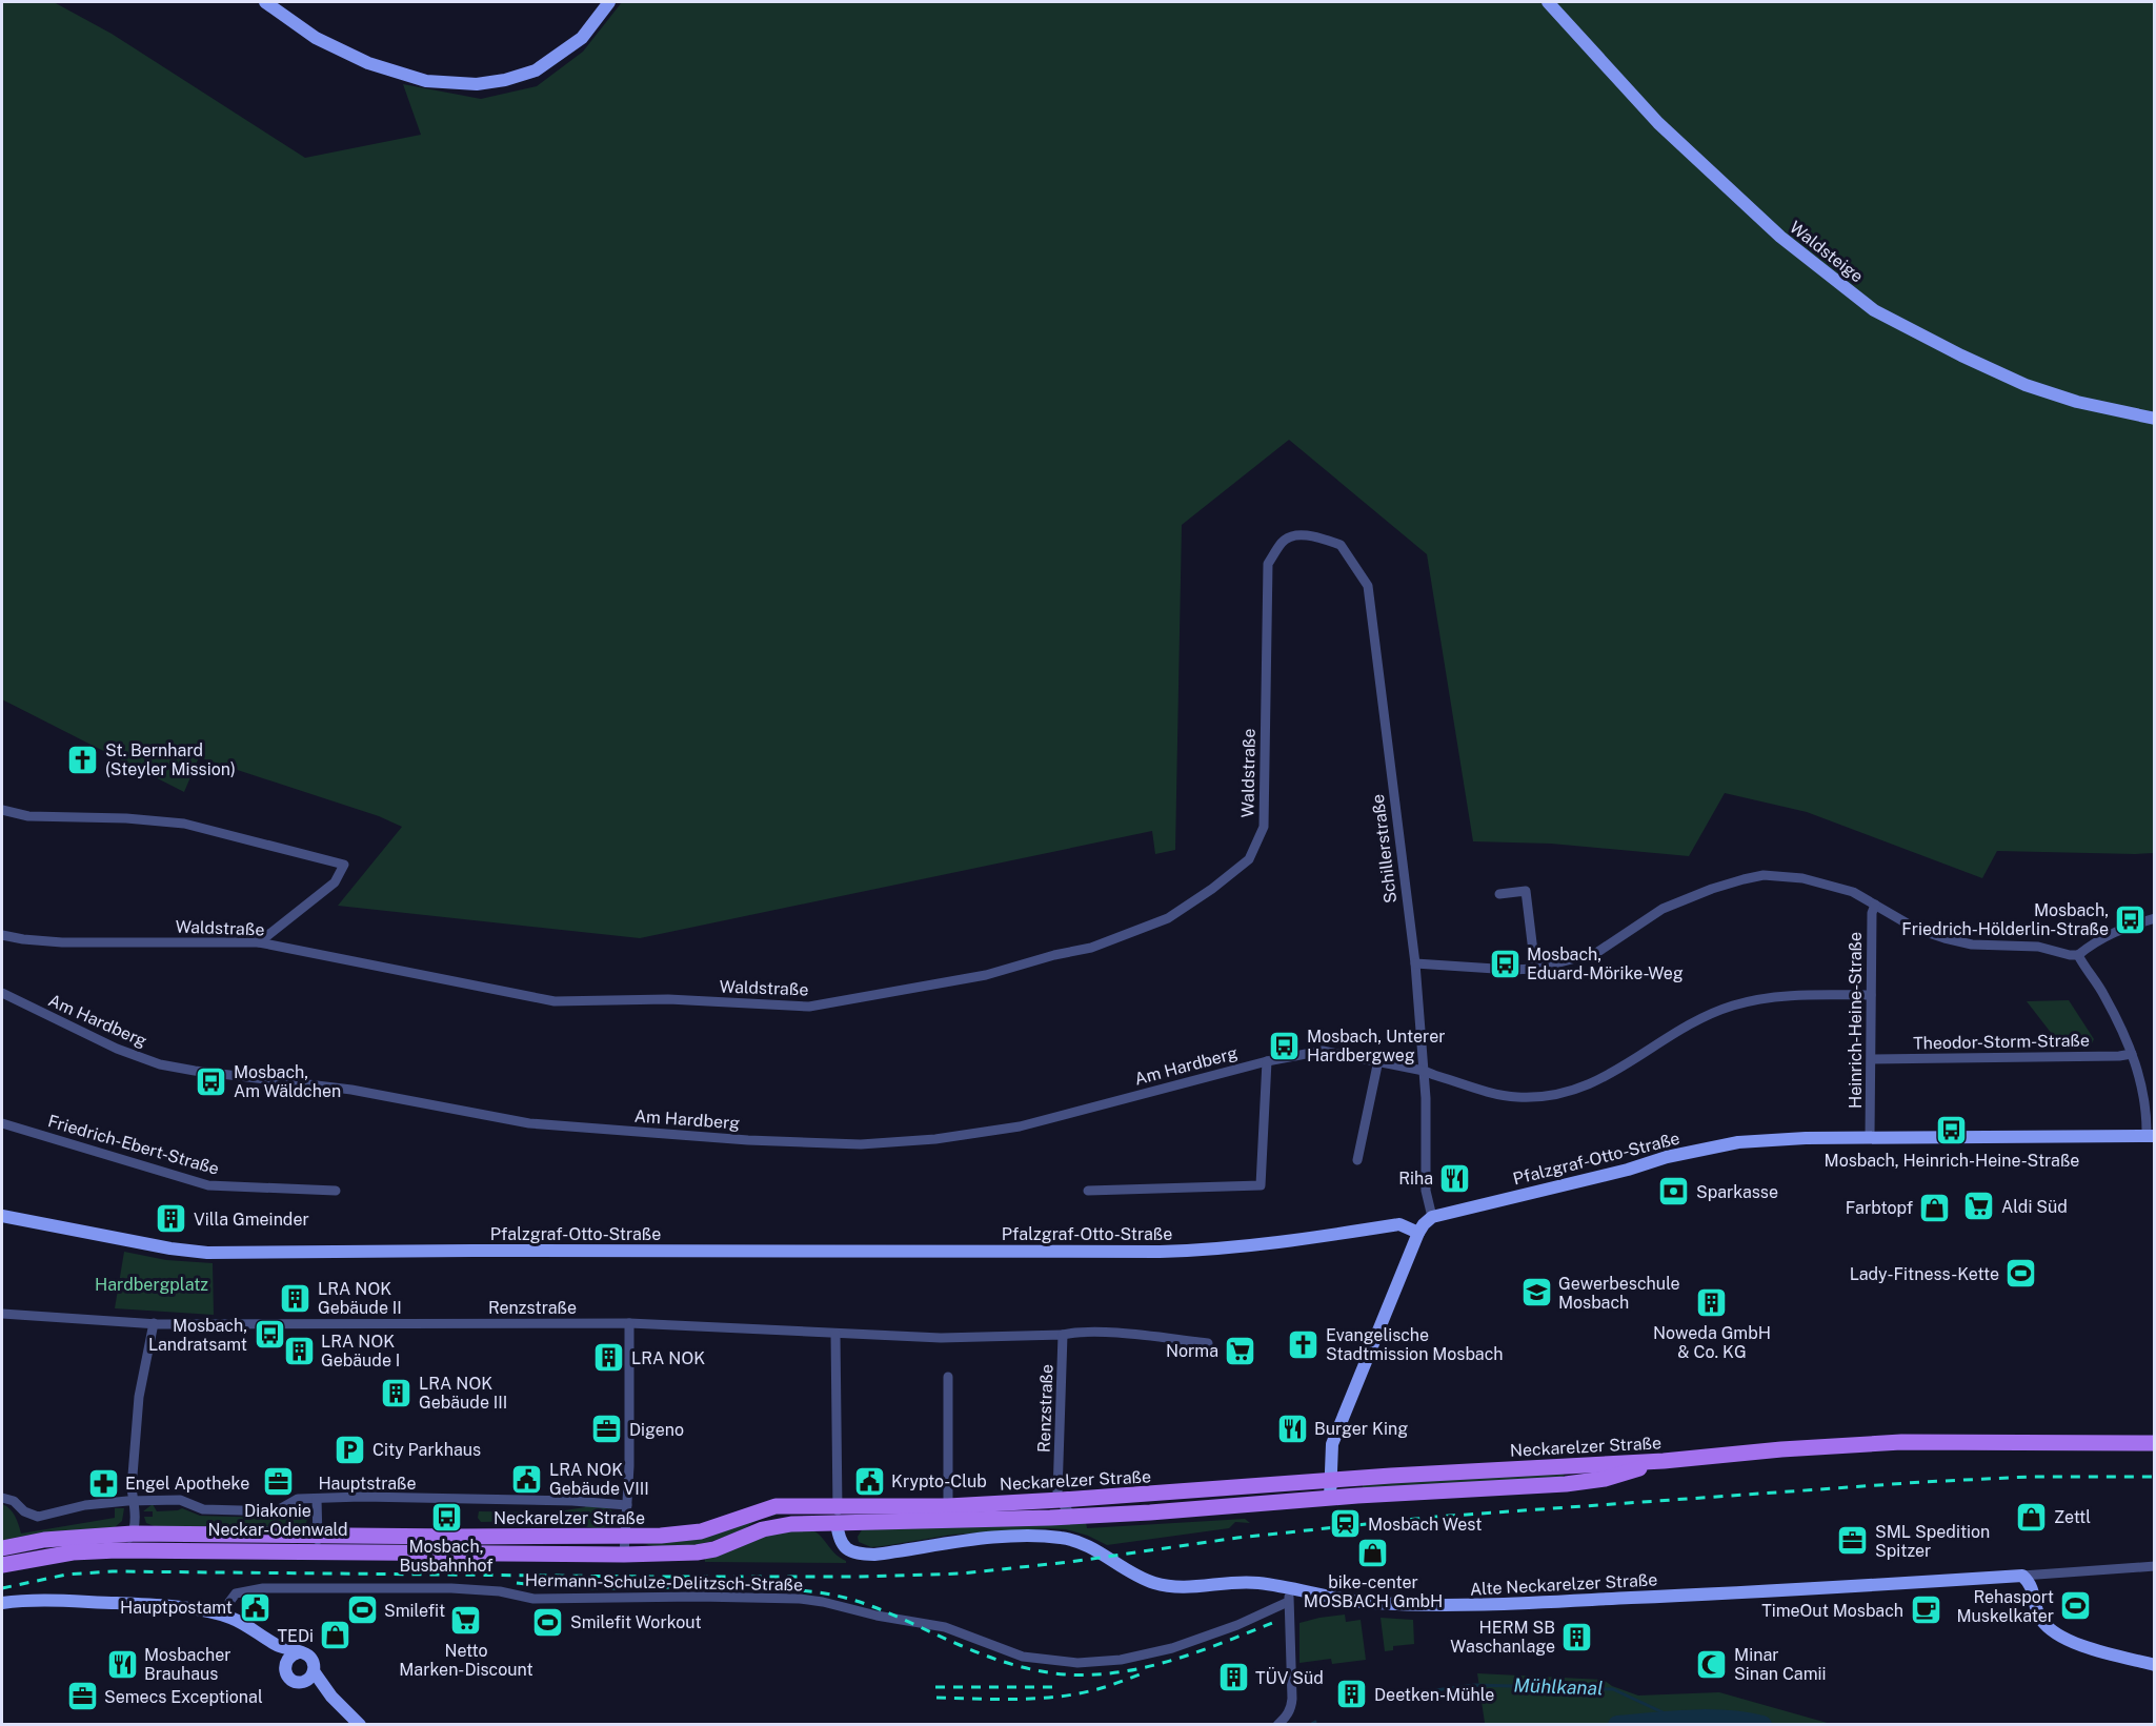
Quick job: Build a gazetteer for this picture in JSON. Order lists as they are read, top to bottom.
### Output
{
  "streets": {
    "main road": ["Neckarelzer Straße"],
    "street": [
      "Waldsteige",
      "Waldstraße",
      "Schillerstraße",
      "Am Hardberg",
      "Heinrich-Heine-Straße",
      "Theodor-Storm-Straße",
      "Friedrich-Ebert-Straße",
      "Pfalzgraf-Otto-Straße",
      "Renzstraße",
      "Hauptstraße",
      "Hermann-Schulze-Delitzsch-Straße",
      "Alte Neckarelzer Straße"
    ]
  },
  "crossings": [
    ["Waldstraße", "Schillerstraße"],
    ["Schillerstraße", "Am Hardberg"],
    ["Schillerstraße", "Pfalzgraf-Otto-Straße"],
    ["Am Hardberg", "Heinrich-Heine-Straße"],
    ["Heinrich-Heine-Straße", "Theodor-Storm-Straße"],
    ["Heinrich-Heine-Straße", "Pfalzgraf-Otto-Straße"],
    ["Renzstraße", "Neckarelzer Straße"],
    ["Renzstraße", "Alte Neckarelzer Straße"],
    ["Neckarelzer Straße", "Alte Neckarelzer Straße"]
  ],
  "water": ["Mühlkanal"],
  "parks": ["Hardbergplatz"],
  "places": {
    "church": ["St. Bernhard (Steyler Mission)", "Evangelische Stadtmission Mosbach"],
    "bus stop": [
      "Mosbach, Friedrich-Hölderlin-Straße",
      "Mosbach, Eduard-Mörike-Weg",
      "Mosbach, Unterer Hardbergweg",
      "Mosbach, Am Wäldchen",
      "Mosbach, Heinrich-Heine-Straße",
      "Mosbach, Landratsamt",
      "Mosbach, Busbahnhof"
    ],
    "restaurant": ["Riha", "Burger King", "Mosbacher Brauhaus"],
    "bank": ["Sparkasse"],
    "supermarket": ["Aldi Süd", "Norma", "Netto Marken-Discount"],
    "shop": [
      "Farbtopf",
      "Zettl",
      "bike-center MOSBACH GmbH",
      "TEDi"
    ],
    "building": [
      "Villa Gmeinder",
      "LRA NOK Gebäude II",
      "Noweda GmbH & Co. KG",
      "LRA NOK Gebäude I",
      "LRA NOK",
      "LRA NOK Gebäude III",
      "HERM SB Waschanlage",
      "TÜV Süd",
      "Deetken-Mühle"
    ],
    "sports": [
      "Lady-Fitness-Kette",
      "Rehasport Muskelkater",
      "Smilefit",
      "Smilefit Workout"
    ],
    "school or university": ["Gewerbeschule Mosbach"],
    "office": [
      "Digeno",
      "Diakonie Neckar-Odenwald",
      "SML Spedition Spitzer",
      "Semecs Exceptional"
    ],
    "parking": ["City Parkhaus"],
    "public building": ["LRA NOK Gebäude VIII", "Krypto-Club", "Hauptpostamt"],
    "pharmacy": ["Engel Apotheke"],
    "station": ["Mosbach West"],
    "cafe": ["TimeOut Mosbach"],
    "mosque": ["Minar Sinan Camii"]
  }
}
